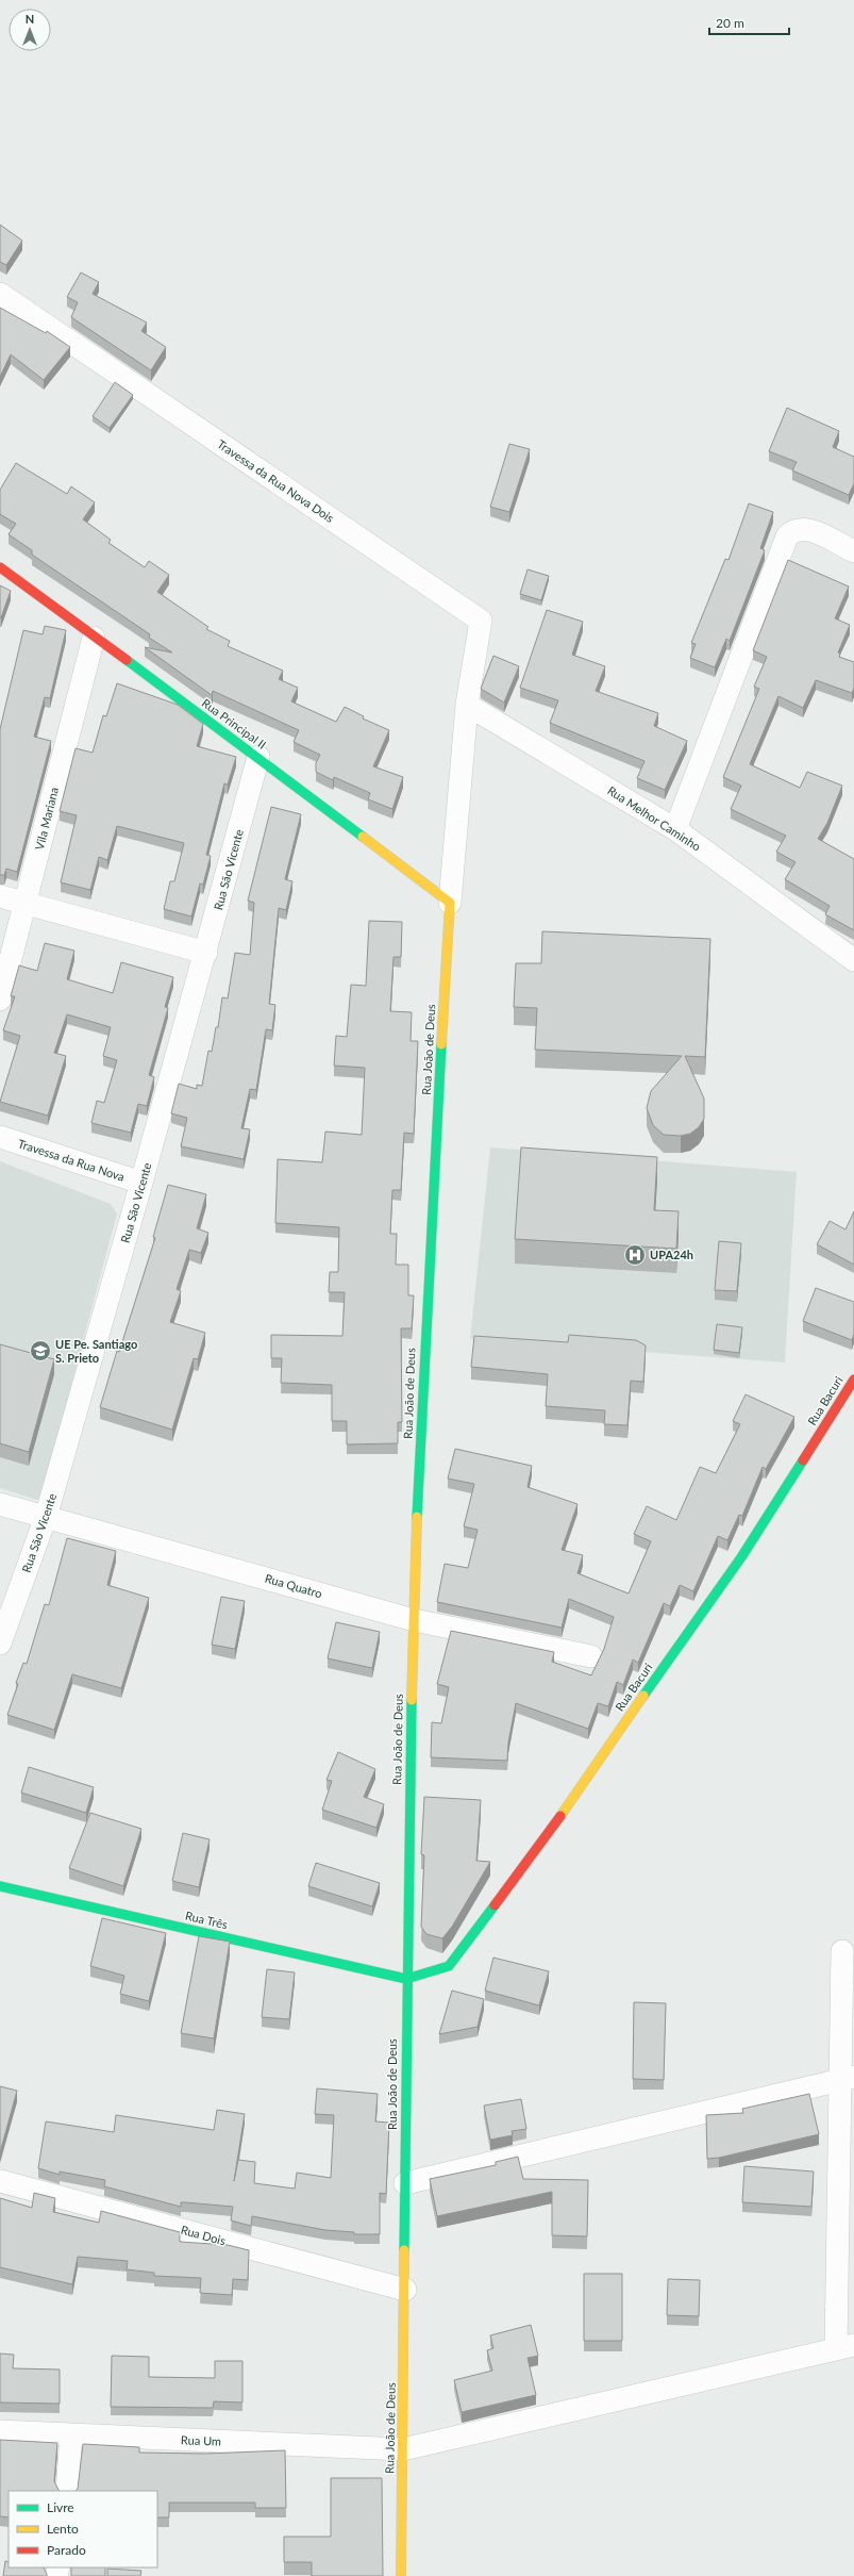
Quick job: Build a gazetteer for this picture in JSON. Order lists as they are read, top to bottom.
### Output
{
  "streets": {
    "street": [
      "Travessa da Rua Nova Dois",
      "Rua Principal II",
      "Vila Mariana",
      "Rua Melhor Caminho",
      "Rua São Vicente",
      "Rua João de Deus",
      "Travessa da Rua Nova",
      "Rua Bacuri",
      "Rua Quatro",
      "Rua Três",
      "Rua Dois",
      "Rua Um"
    ]
  },
  "crossings": [
    ["Travessa da Rua Nova Dois", "Rua Melhor Caminho"],
    ["Rua Principal II", "Vila Mariana"],
    ["Rua Principal II", "Rua São Vicente"],
    ["Rua Principal II", "Rua João de Deus"],
    ["Rua São Vicente", "Travessa da Rua Nova"],
    ["Rua São Vicente", "Rua Quatro"],
    ["Rua João de Deus", "Rua Bacuri"],
    ["Rua João de Deus", "Rua Quatro"],
    ["Rua João de Deus", "Rua Três"],
    ["Rua João de Deus", "Rua Dois"],
    ["Rua João de Deus", "Rua Um"],
    ["Rua Bacuri", "Rua Três"]
  ],
  "places": {
    "hospital": ["UPA24h"],
    "school or university": ["UE Pe. Santiago S. Prieto"]
  },
  "legend": ["Livre", "Lento", "Parado"],
  "scale_bar": "20 m",
  "north": "top"
}
